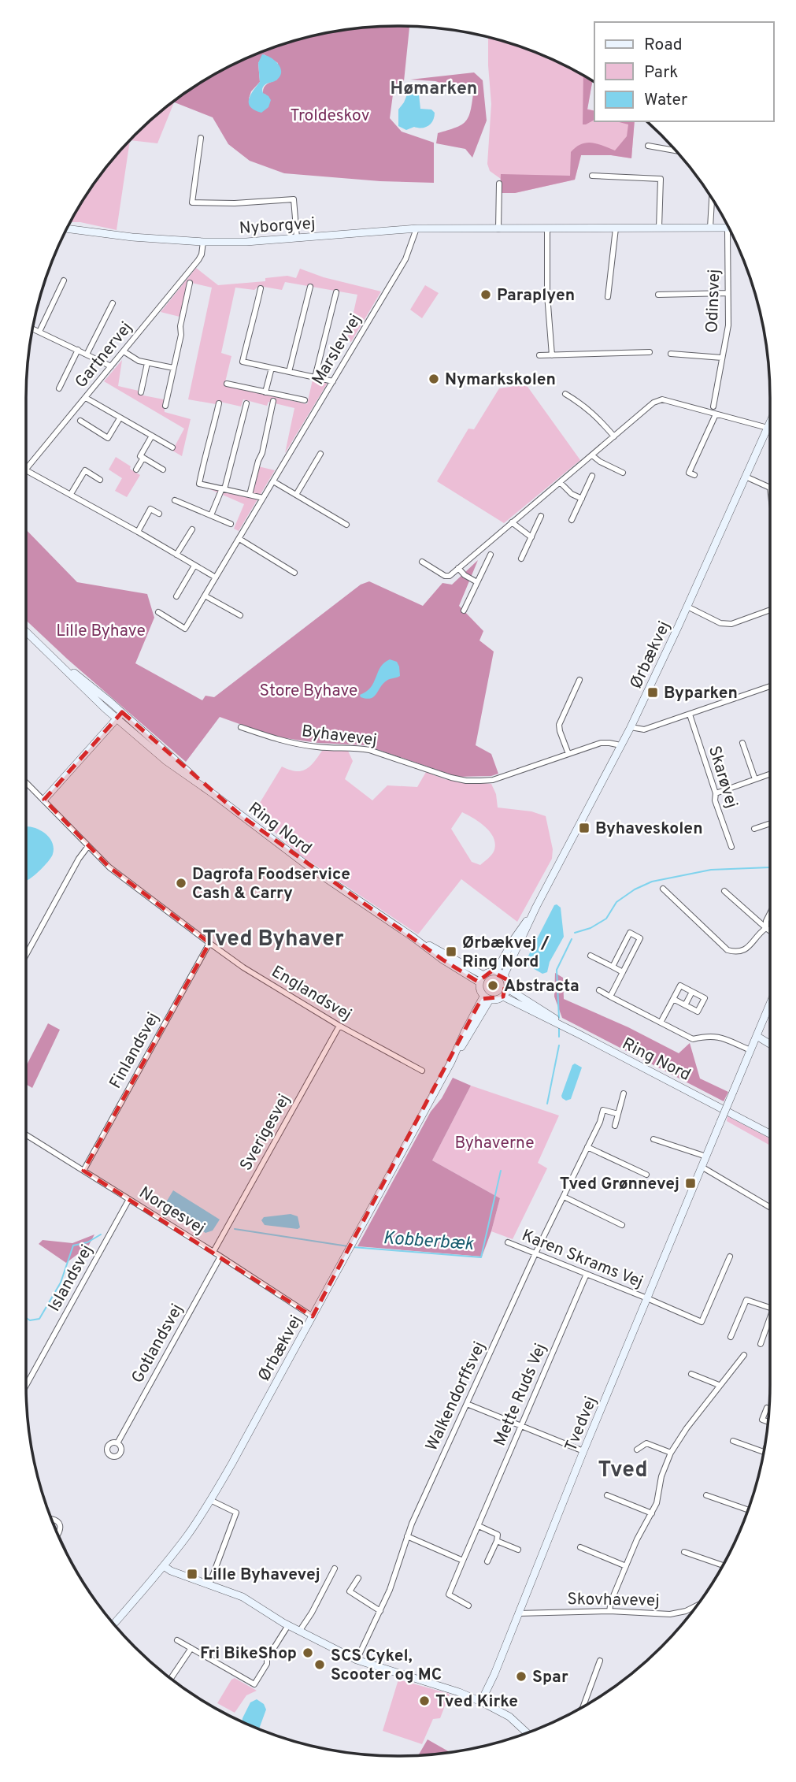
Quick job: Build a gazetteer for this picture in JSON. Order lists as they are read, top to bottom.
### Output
{
  "streets": {
    "street": [
      "Nyborgvej",
      "Odinsvej",
      "Marslevvej",
      "Gartnervej",
      "Ørbækvej",
      "Byhavevej",
      "Skarøvej",
      "Ring Nord",
      "Englandsvej",
      "Finlandsvej",
      "Sverigesvej",
      "Norgesvej",
      "Karen Skrams Vej",
      "Islandsvej",
      "Gotlandsvej",
      "Mette Ruds Vej",
      "Walkendorffsvej",
      "Tvedvej",
      "Skovhavevej"
    ]
  },
  "crossings": [
    ["Nyborgvej", "Odinsvej"],
    ["Nyborgvej", "Marslevvej"],
    ["Nyborgvej", "Gartnervej"],
    ["Ørbækvej", "Byhavevej"],
    ["Ørbækvej", "Ring Nord"],
    ["Ørbækvej", "Norgesvej"],
    ["Englandsvej", "Finlandsvej"],
    ["Englandsvej", "Sverigesvej"],
    ["Finlandsvej", "Norgesvej"],
    ["Sverigesvej", "Norgesvej"],
    ["Norgesvej", "Islandsvej"],
    ["Norgesvej", "Gotlandsvej"],
    ["Karen Skrams Vej", "Mette Ruds Vej"],
    ["Karen Skrams Vej", "Walkendorffsvej"],
    ["Karen Skrams Vej", "Tvedvej"],
    ["Tvedvej", "Skovhavevej"]
  ],
  "districts": ["Hømarken", "Tved Byhaver", "Tved"],
  "water": ["Kobberbæk"],
  "parks": [
    "Troldeskov",
    "Lille Byhave",
    "Store Byhave",
    "Byhaverne"
  ],
  "places": {
    "other": [
      "Paraplyen",
      "Nymarkskolen",
      "Dagrofa Foodservice Cash & Carry",
      "Abstracta",
      "Fri BikeShop",
      "SCS Cykel, Scooter og MC",
      "Spar",
      "Tved Kirke"
    ],
    "transit": [
      "Byparken",
      "Byhaveskolen",
      "Ørbækvej / Ring Nord",
      "Tved Grønnevej",
      "Lille Byhavevej"
    ]
  },
  "legend": ["Road", "Park", "Water"]
}
